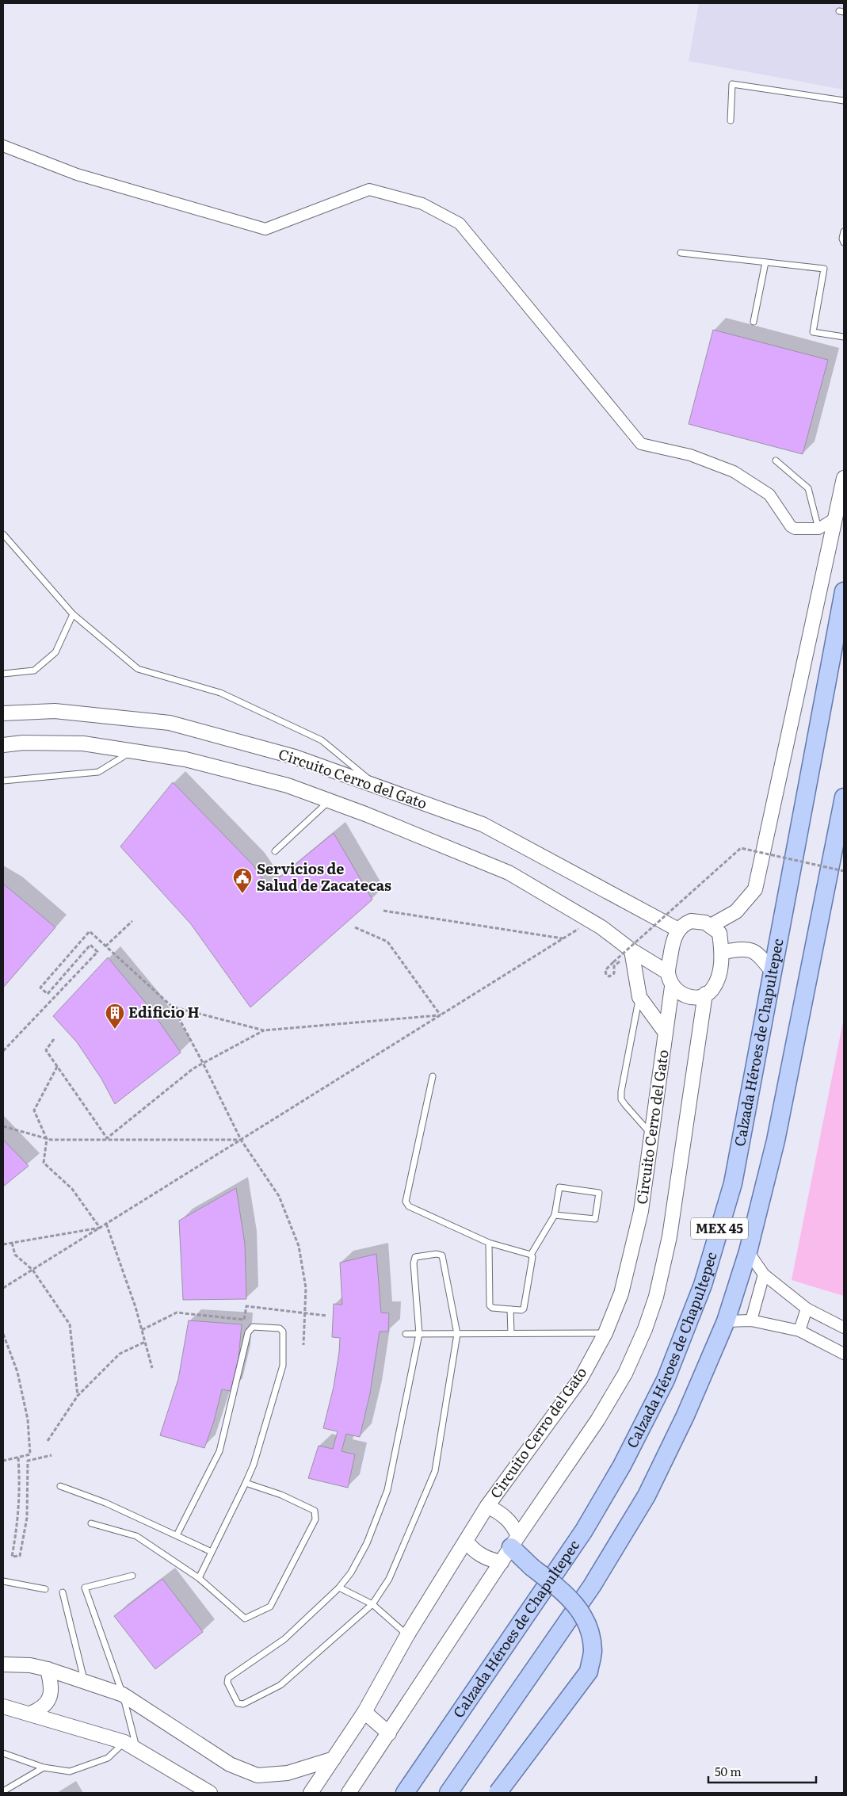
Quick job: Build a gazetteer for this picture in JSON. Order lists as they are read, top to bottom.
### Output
{
  "streets": {
    "main road": ["Calzada Héroes de Chapultepec", "MEX 45"],
    "street": ["Circuito Cerro del Gato"]
  },
  "places": {
    "public building": ["Servicios de Salud de Zacatecas"],
    "building": ["Edificio H"]
  },
  "scale_bar": "50 m"
}
